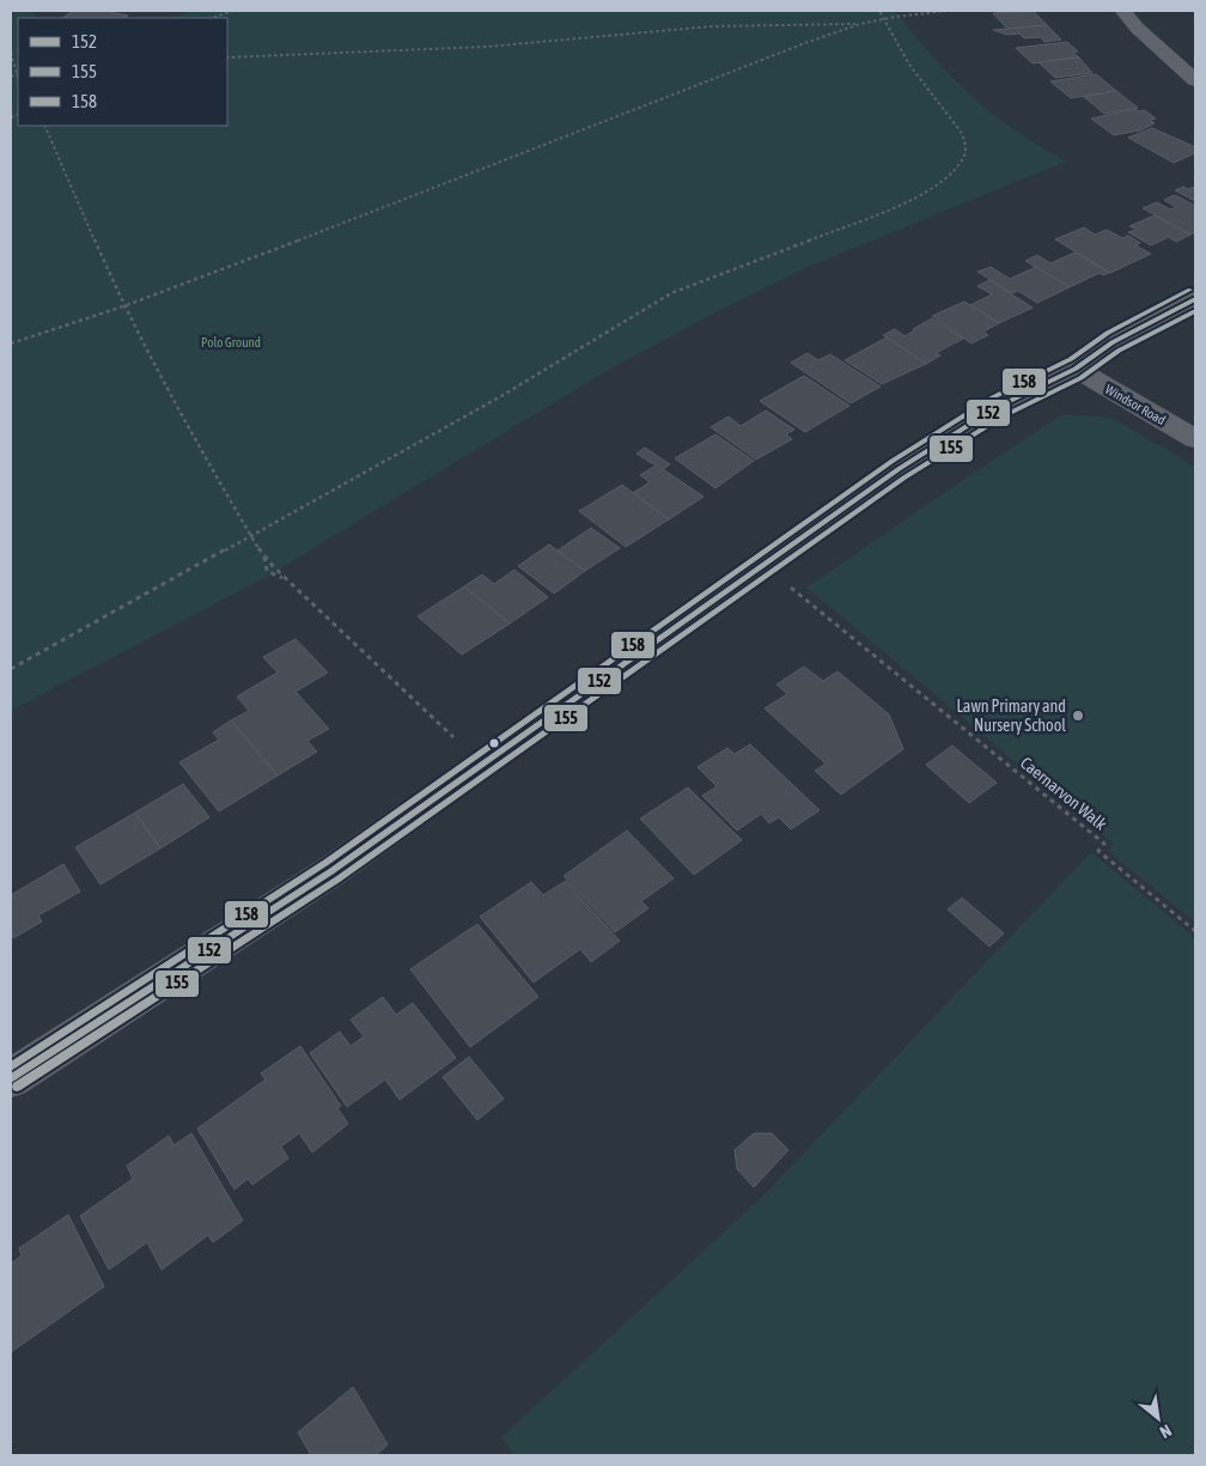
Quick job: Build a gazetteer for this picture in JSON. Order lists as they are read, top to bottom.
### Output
{
  "streets": {
    "street": ["Windsor Road"],
    "path": ["Caernarvon Walk"]
  },
  "parks": ["Polo Ground"],
  "places": ["Lawn Primary and Nursery School"],
  "lines": ["transit line 158", "transit line 152", "transit line 155"],
  "legend": ["152", "155", "158"],
  "north": "bottom right"
}
